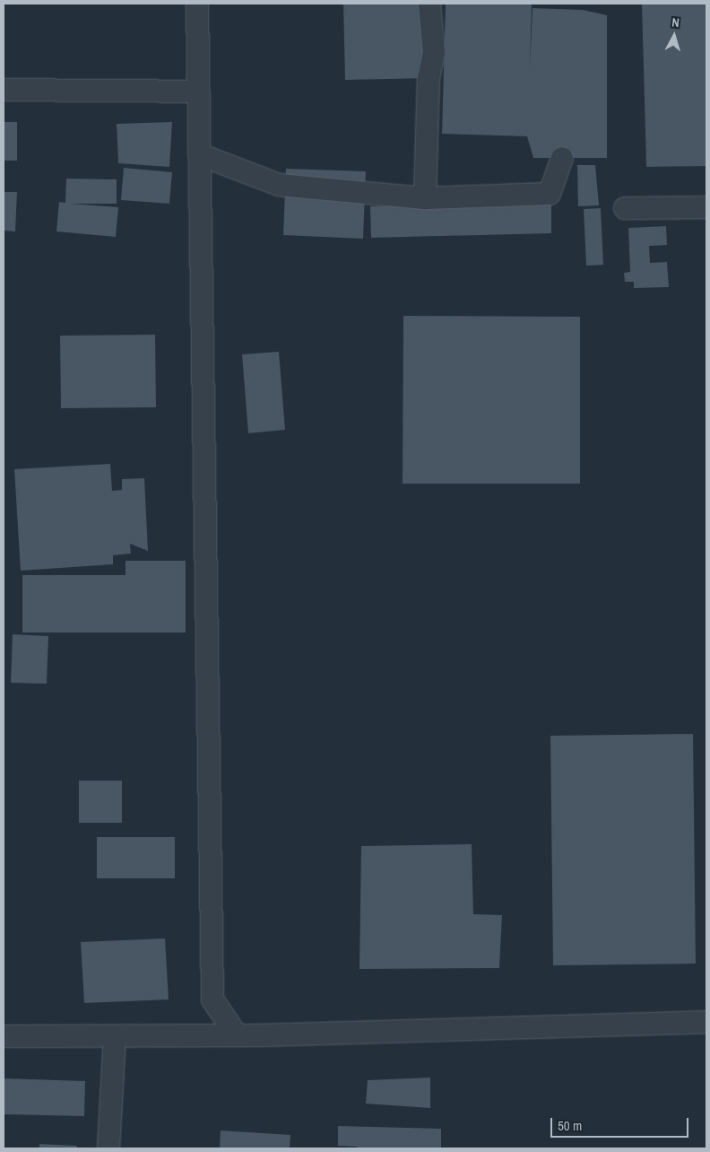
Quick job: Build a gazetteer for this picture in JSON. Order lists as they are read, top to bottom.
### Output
{
  "scale_bar": "50 m",
  "north": "top"
}
